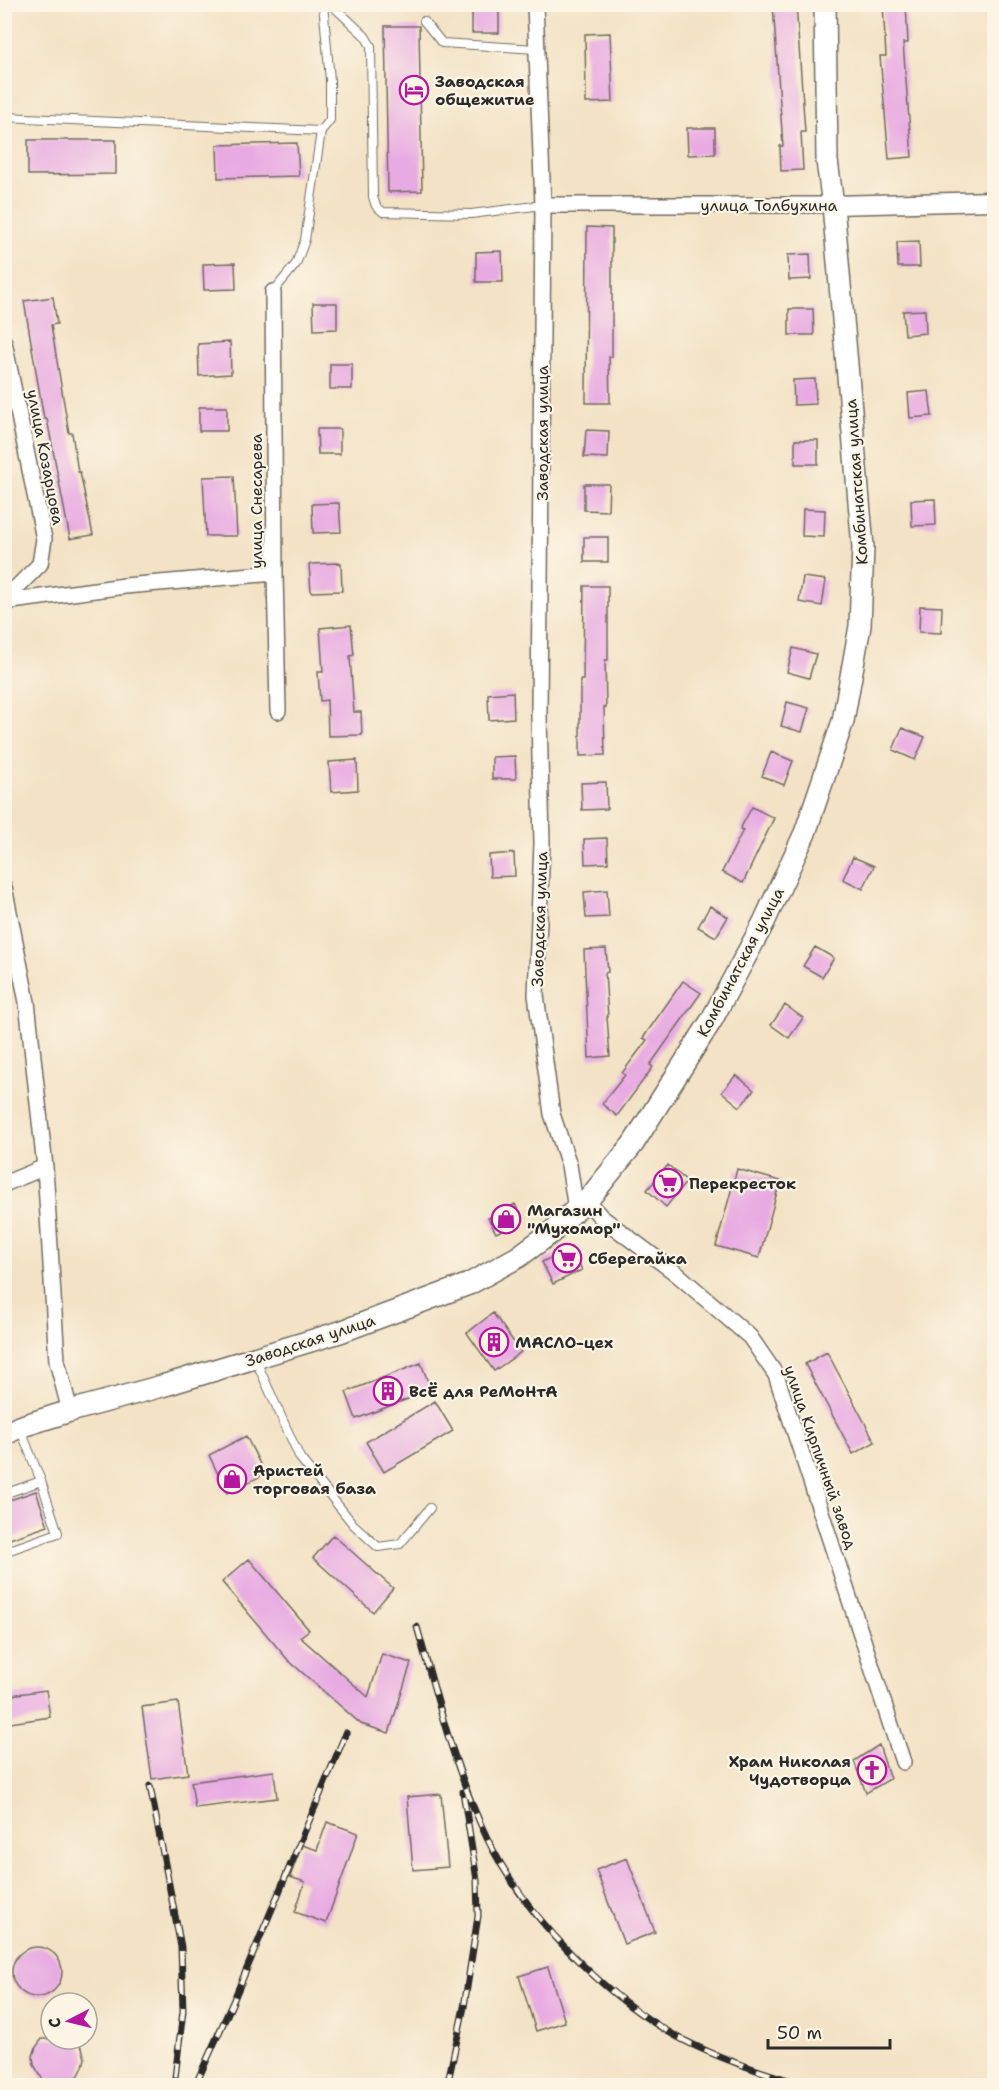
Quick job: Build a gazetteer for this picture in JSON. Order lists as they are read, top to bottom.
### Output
{
  "streets": {
    "main road": ["Заводская улица", "Комбинатская улица"],
    "street": [
      "улица Толбухина",
      "улица Козарцова",
      "улица Снесарева",
      "улица Кирпичный завод"
    ]
  },
  "crossings": [
    ["улица Толбухина", "Заводская улица"],
    ["улица Толбухина", "Комбинатская улица"],
    ["Заводская улица", "Комбинатская улица"],
    ["Заводская улица", "улица Кирпичный завод"],
    ["Комбинатская улица", "улица Кирпичный завод"]
  ],
  "places": {
    "hotel": ["Заводская общежитие"],
    "supermarket": ["Перекресток", "Сберегайка"],
    "shop": ["Магазин \"Мухомор\"", "Аристей торговая база"],
    "building": ["МАСЛО-цех", "ВсЁ для РеМоНтА"],
    "church": ["Храм Николая Чудотворца"]
  },
  "scale_bar": "50 m",
  "north": "left"
}
